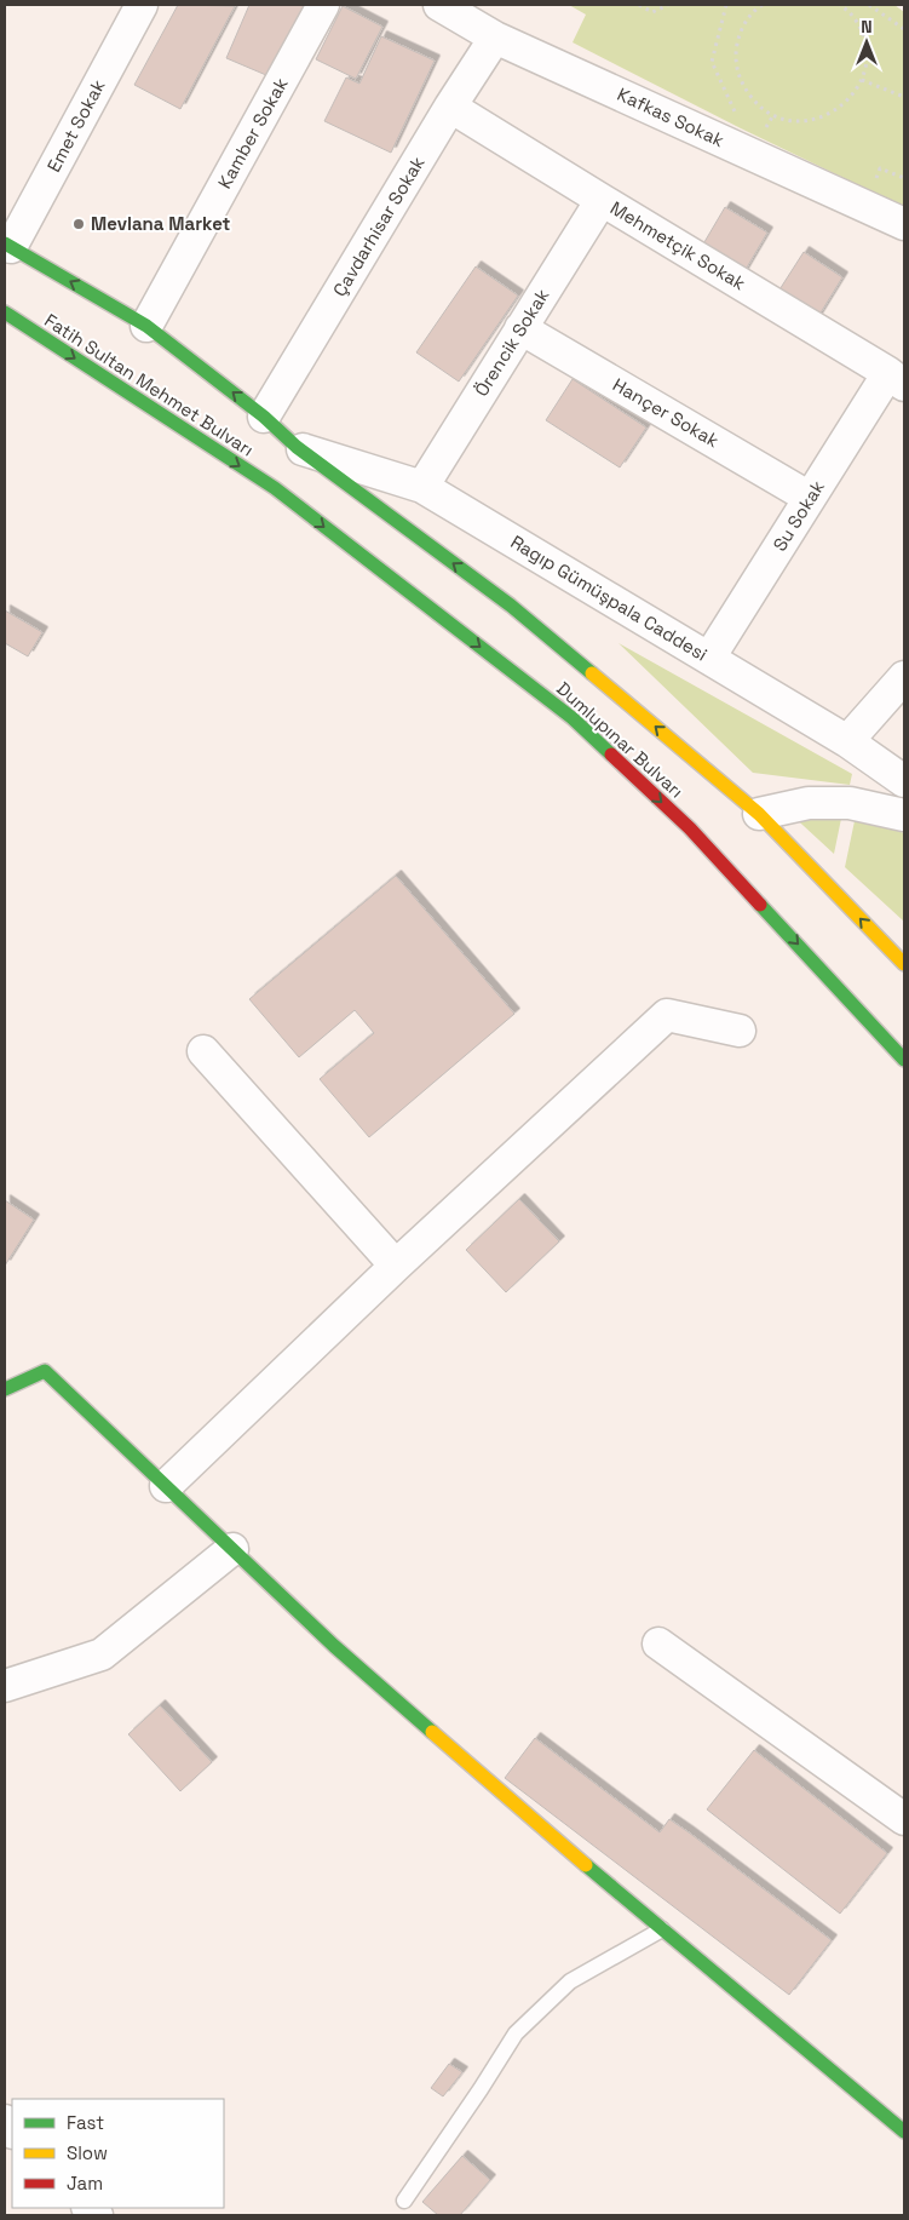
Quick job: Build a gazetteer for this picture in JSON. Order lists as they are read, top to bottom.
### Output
{
  "streets": {
    "main road": ["Fatih Sultan Mehmet Bulvarı", "Dumlupınar Bulvarı"],
    "street": [
      "Kafkas Sokak",
      "Emet Sokak",
      "Kamber Sokak",
      "Çavdarhisar Sokak",
      "Mehmetçik Sokak",
      "Örencik Sokak",
      "Hançer Sokak",
      "Su Sokak",
      "Ragıp Gümüşpala Caddesi"
    ]
  },
  "crossings": [
    ["Kafkas Sokak", "Çavdarhisar Sokak"],
    ["Emet Sokak", "Fatih Sultan Mehmet Bulvarı"],
    ["Kamber Sokak", "Fatih Sultan Mehmet Bulvarı"],
    ["Çavdarhisar Sokak", "Mehmetçik Sokak"],
    ["Çavdarhisar Sokak", "Fatih Sultan Mehmet Bulvarı"],
    ["Mehmetçik Sokak", "Örencik Sokak"],
    ["Mehmetçik Sokak", "Su Sokak"],
    ["Örencik Sokak", "Hançer Sokak"],
    ["Örencik Sokak", "Ragıp Gümüşpala Caddesi"],
    ["Fatih Sultan Mehmet Bulvarı", "Ragıp Gümüşpala Caddesi"],
    ["Fatih Sultan Mehmet Bulvarı", "Dumlupınar Bulvarı"],
    ["Hançer Sokak", "Su Sokak"],
    ["Su Sokak", "Ragıp Gümüşpala Caddesi"],
    ["Ragıp Gümüşpala Caddesi", "Dumlupınar Bulvarı"]
  ],
  "places": ["Mevlana Market"],
  "legend": ["Fast", "Slow", "Jam"],
  "north": "top"
}
